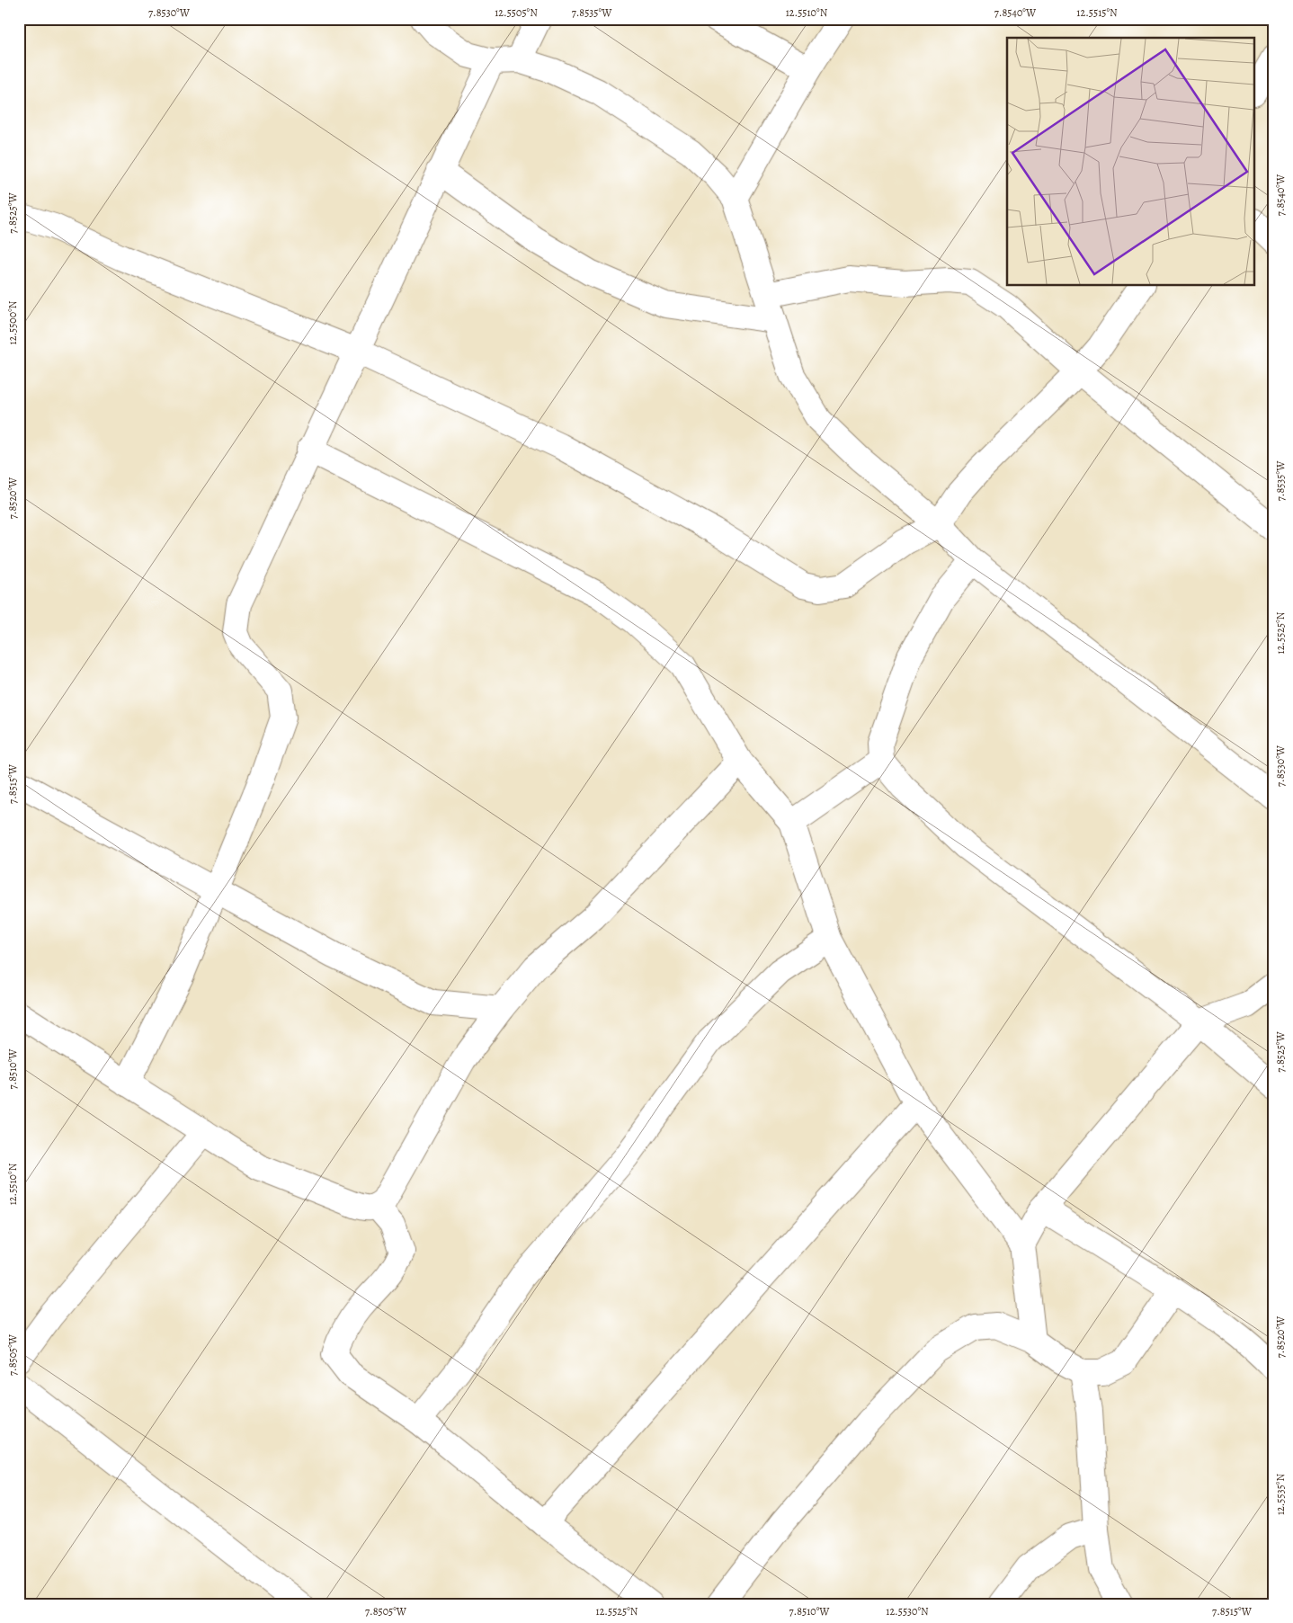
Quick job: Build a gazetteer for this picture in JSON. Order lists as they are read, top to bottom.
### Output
{
  "coordinates": [
    "7.8530°W",
    "12.5505°N",
    "7.8535°W",
    "12.5510°N",
    "7.8540°W",
    "12.5515°N",
    "7.8525°W",
    "12.5500°N",
    "7.8520°W",
    "12.5525°N",
    "7.8515°W",
    "7.8510°W",
    "7.8505°W",
    "12.5535°N",
    "12.5530°N"
  ]
}
